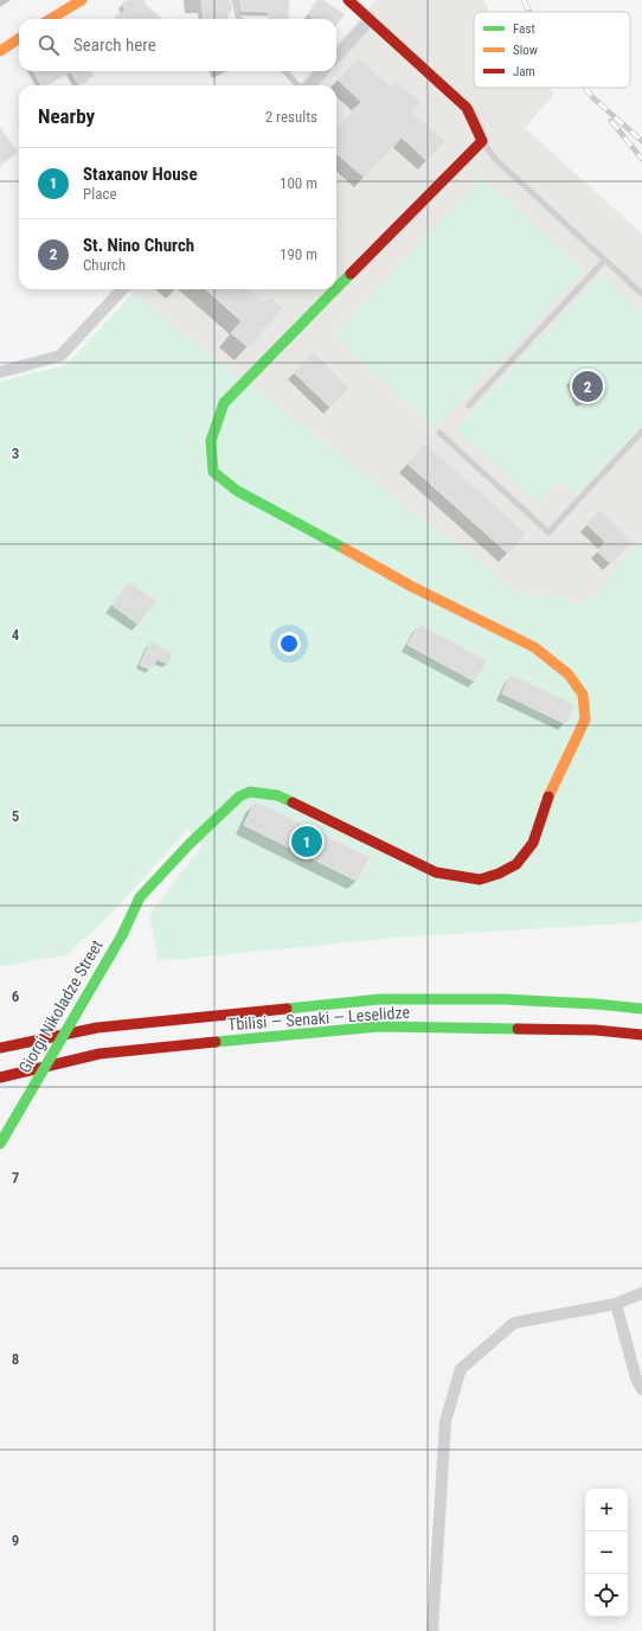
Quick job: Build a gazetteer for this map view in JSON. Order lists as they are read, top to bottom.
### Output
{
  "streets": {
    "main road": ["Giorgi Nikoladze Street", "Tbilisi — Senaki — Leselidze"]
  },
  "legend": ["Fast", "Slow", "Jam"],
  "page": {
    "search": "Search here",
    "heading": ["Nearby", "2 results"],
    "list": [
      {
        "mark": "1",
        "name": "Staxanov House",
        "note": "Place",
        "value": "100 m"
      },
      {
        "mark": "2",
        "name": "St. Nino Church",
        "note": "Church",
        "value": "190 m"
      }
    ],
    "pins": ["2", "1"],
    "map_buttons": ["+", "−"]
  },
  "grid": {
    "rows": [
      "3",
      "4",
      "5",
      "6",
      "7",
      "8",
      "9"
    ]
  }
}
